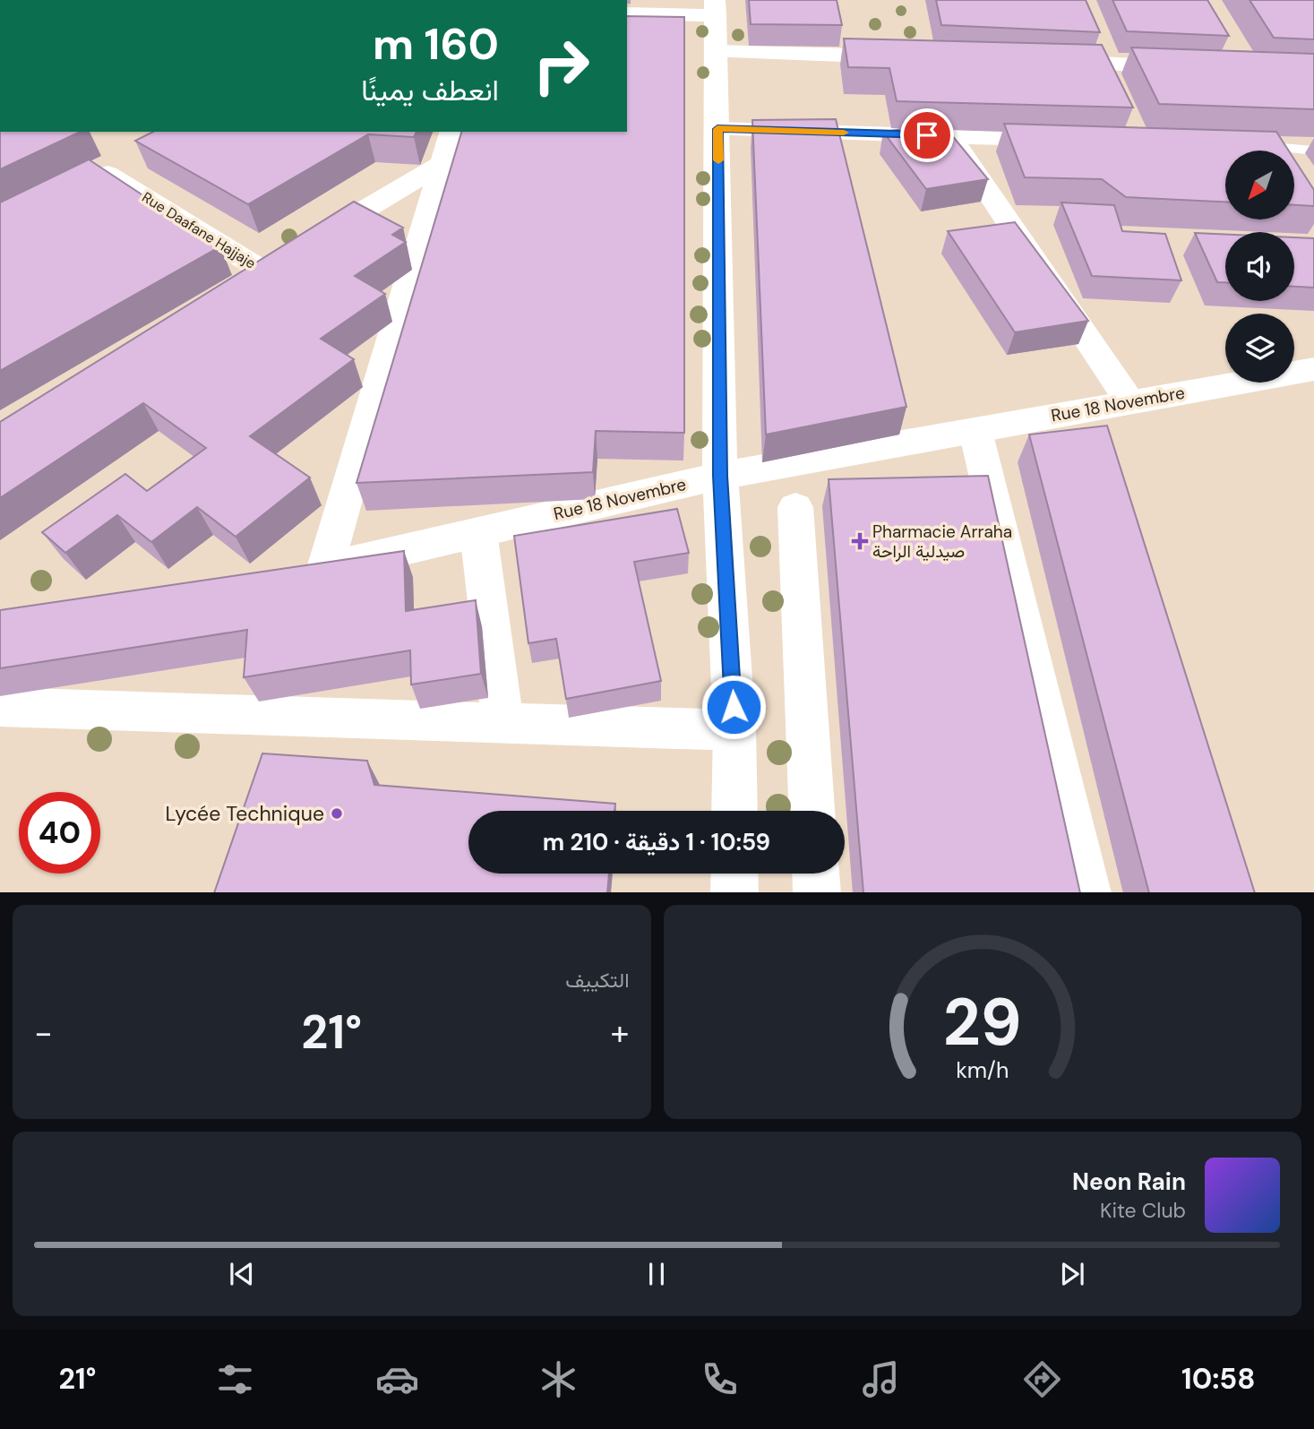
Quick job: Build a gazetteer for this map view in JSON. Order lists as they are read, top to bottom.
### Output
{
  "streets": {
    "street": ["Rue Daafane Hajjaje", "Rue 18 Novembre"]
  },
  "places": {
    "health": ["Pharmacie Arraha صيدلية الراحة"],
    "other": ["Lycée Technique"]
  },
  "north": "bottom left",
  "page": {
    "turn": ["160 m", "انعطف يمينًا"],
    "limit": "40",
    "trip": "10:59 · 1 دقيقة · 210 m",
    "tile": "التكييف",
    "heat": ["−", "21°", "+"],
    "song": ["Neon Rain", "Kite Club"],
    "tabs": ["10:58", "21°"],
    "gauge": ["29", "km/h"]
  }
}
